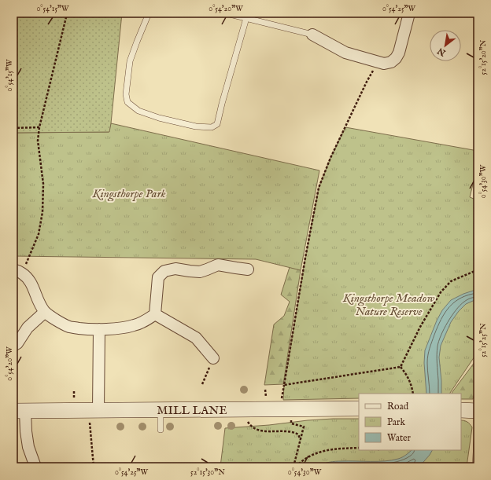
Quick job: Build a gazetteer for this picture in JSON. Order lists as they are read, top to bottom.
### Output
{
  "streets": {
    "street": ["MILL LANE"]
  },
  "parks": ["Kingsthorpe Park", "Kingsthorpe Meadow Nature Reserve"],
  "legend": ["Road", "Park", "Water"],
  "north": "bottom left",
  "coordinates": [
    "0°54'15\"W",
    "0°54'20\"W",
    "0°54'25\"W",
    "52°15'20\"N",
    "0°54'30\"W",
    "52°15'25\"N",
    "52°15'30\"N"
  ]
}
